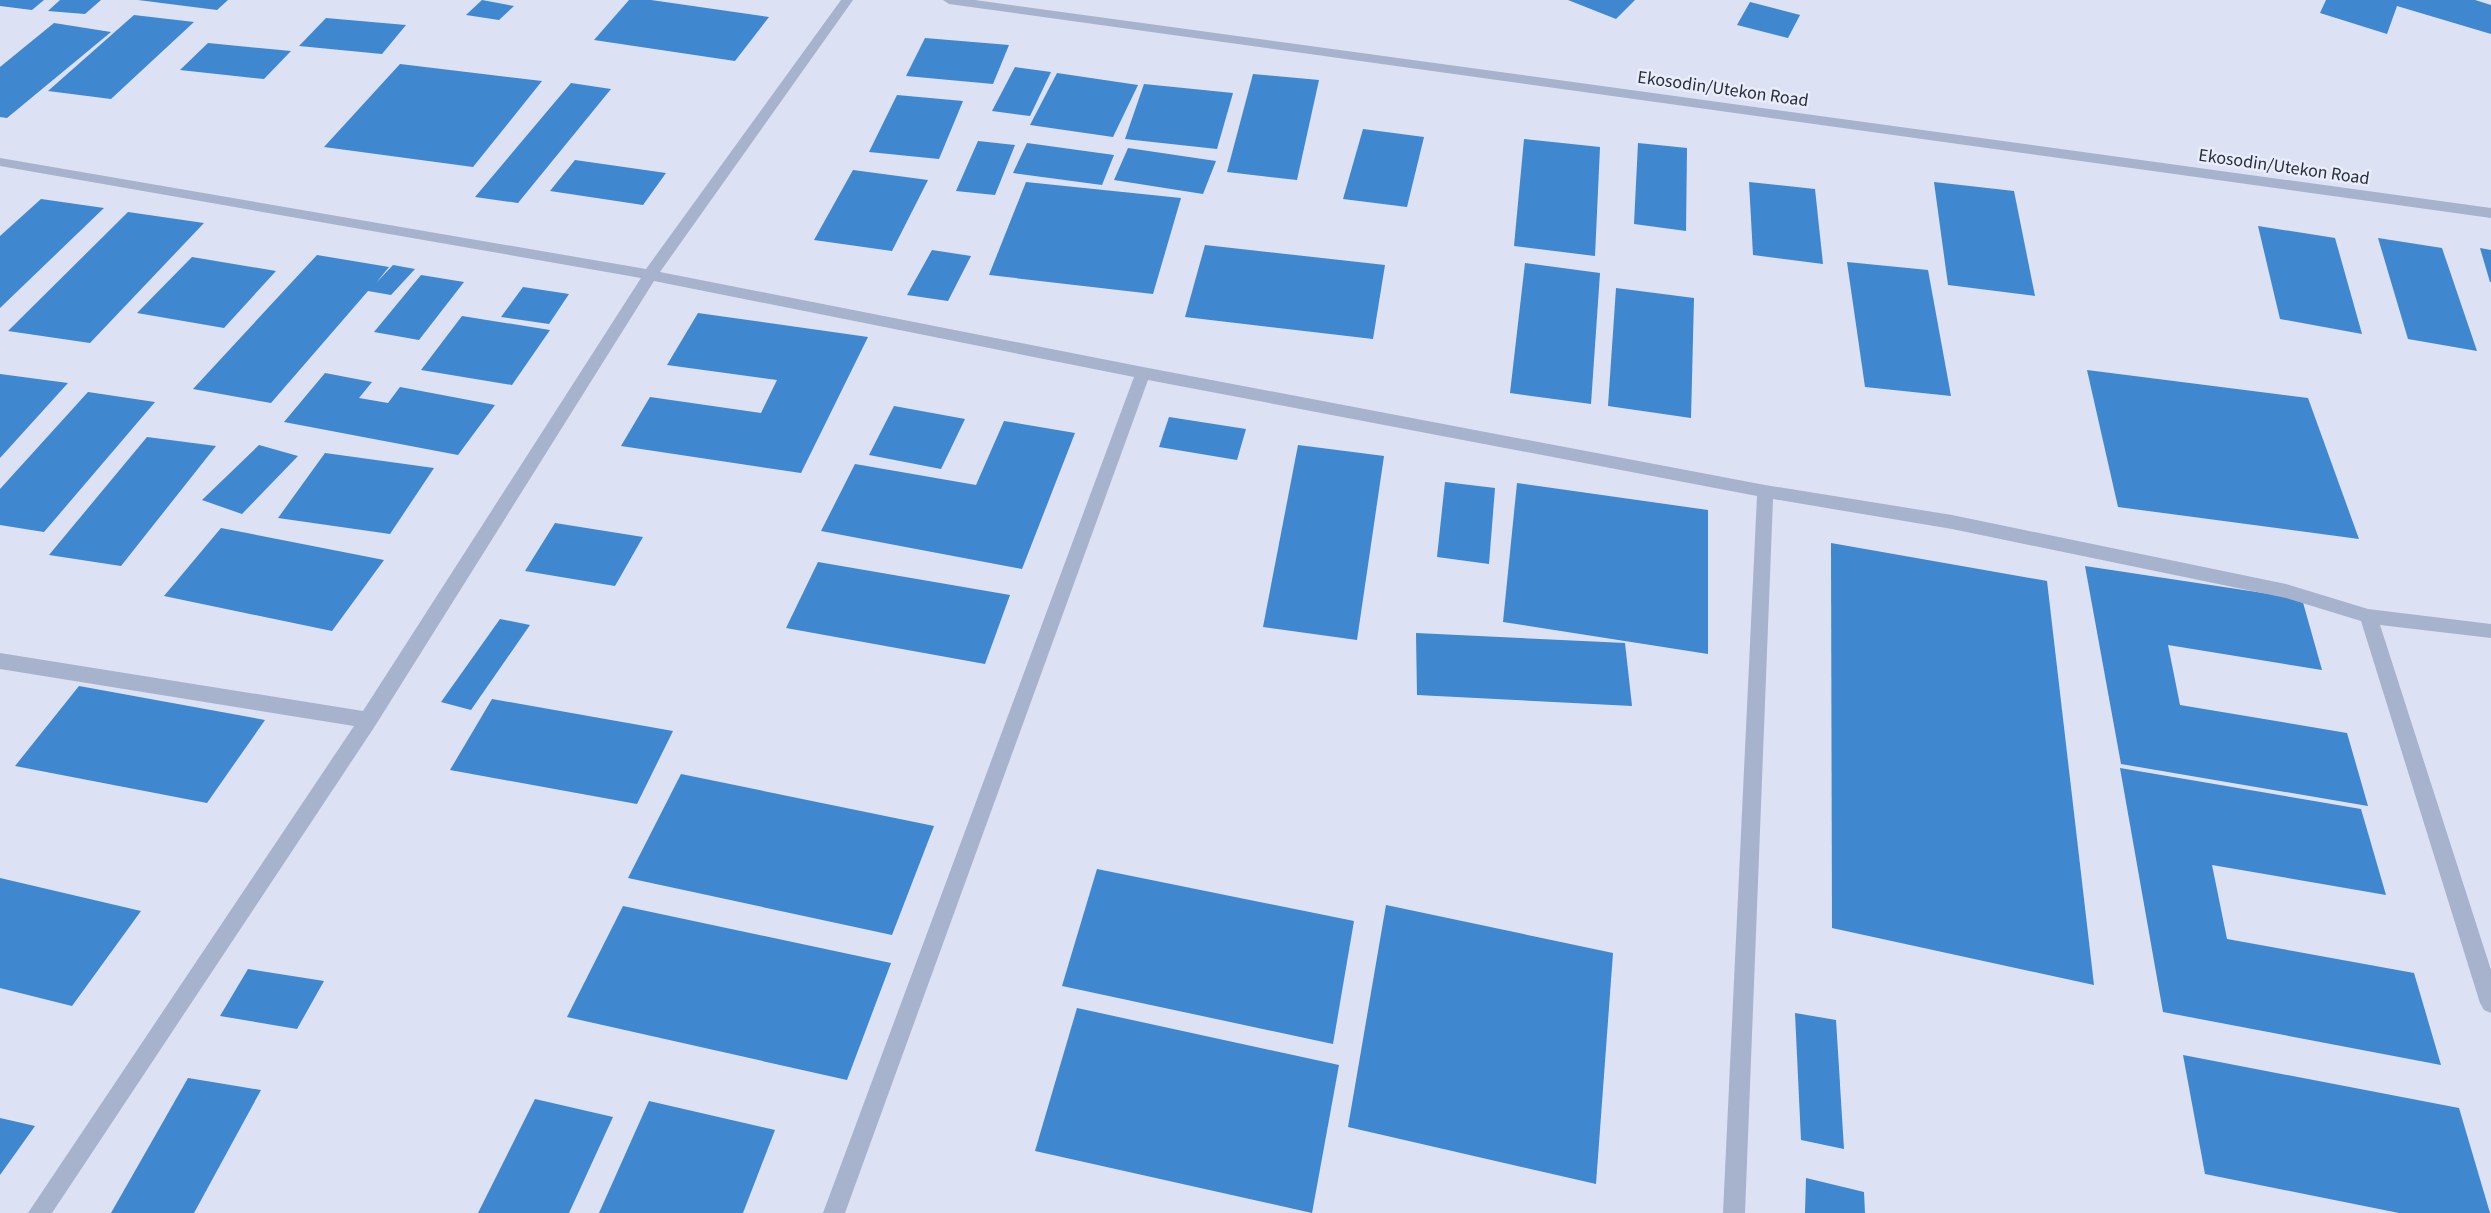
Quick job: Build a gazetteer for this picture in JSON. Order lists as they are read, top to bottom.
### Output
{
  "streets": {
    "street": ["Ekosodin/Utekon Road"]
  }
}
